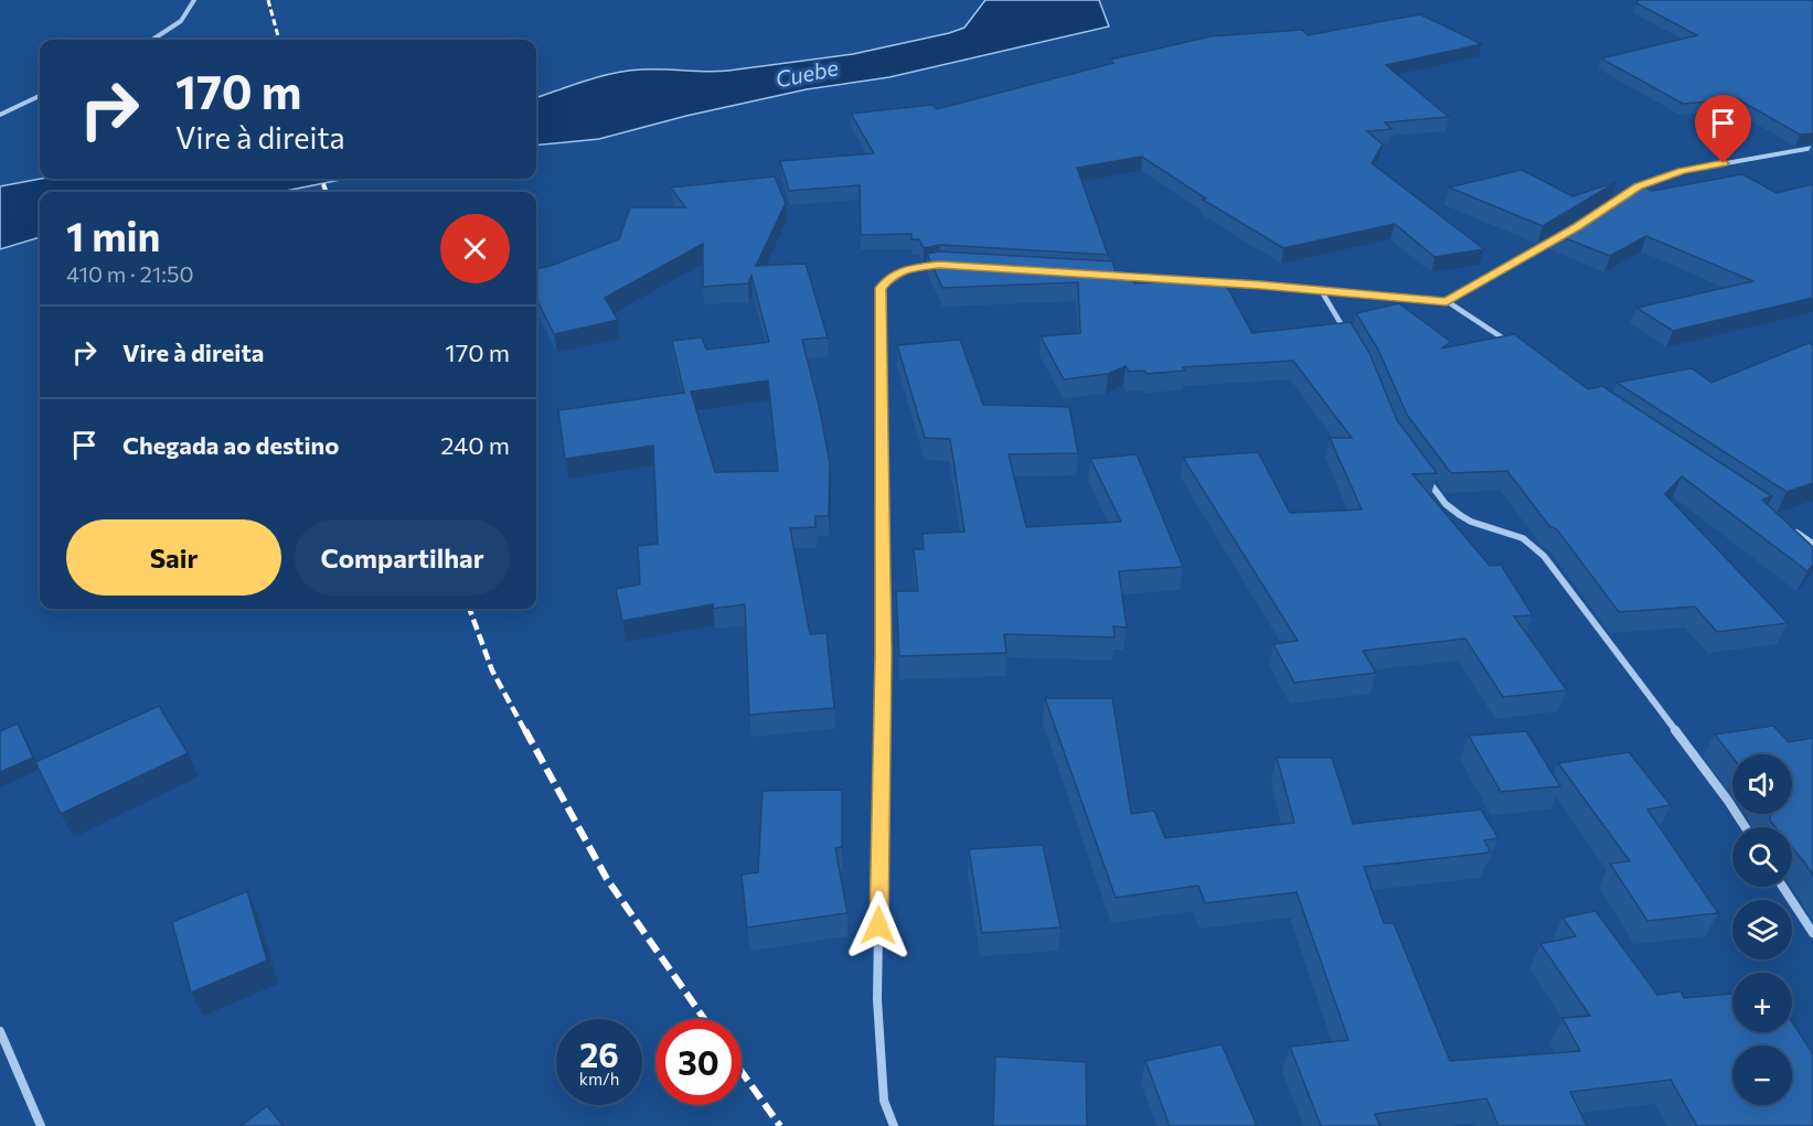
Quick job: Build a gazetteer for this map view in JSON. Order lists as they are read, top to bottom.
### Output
{
  "water": ["Cuebe"],
  "page": {
    "turn": ["170 m", "Vire à direita"],
    "heading": ["1 min", "410 m · 21:50"],
    "list": [
      {
        "name": "Vire à direita",
        "value": "170 m"
      },
      {
        "name": "Chegada ao destino",
        "value": "240 m"
      }
    ],
    "buttons": ["Sair", "Compartilhar"],
    "map_buttons": ["+", "−"],
    "speed": "26 km/h",
    "limit": "30"
  }
}
